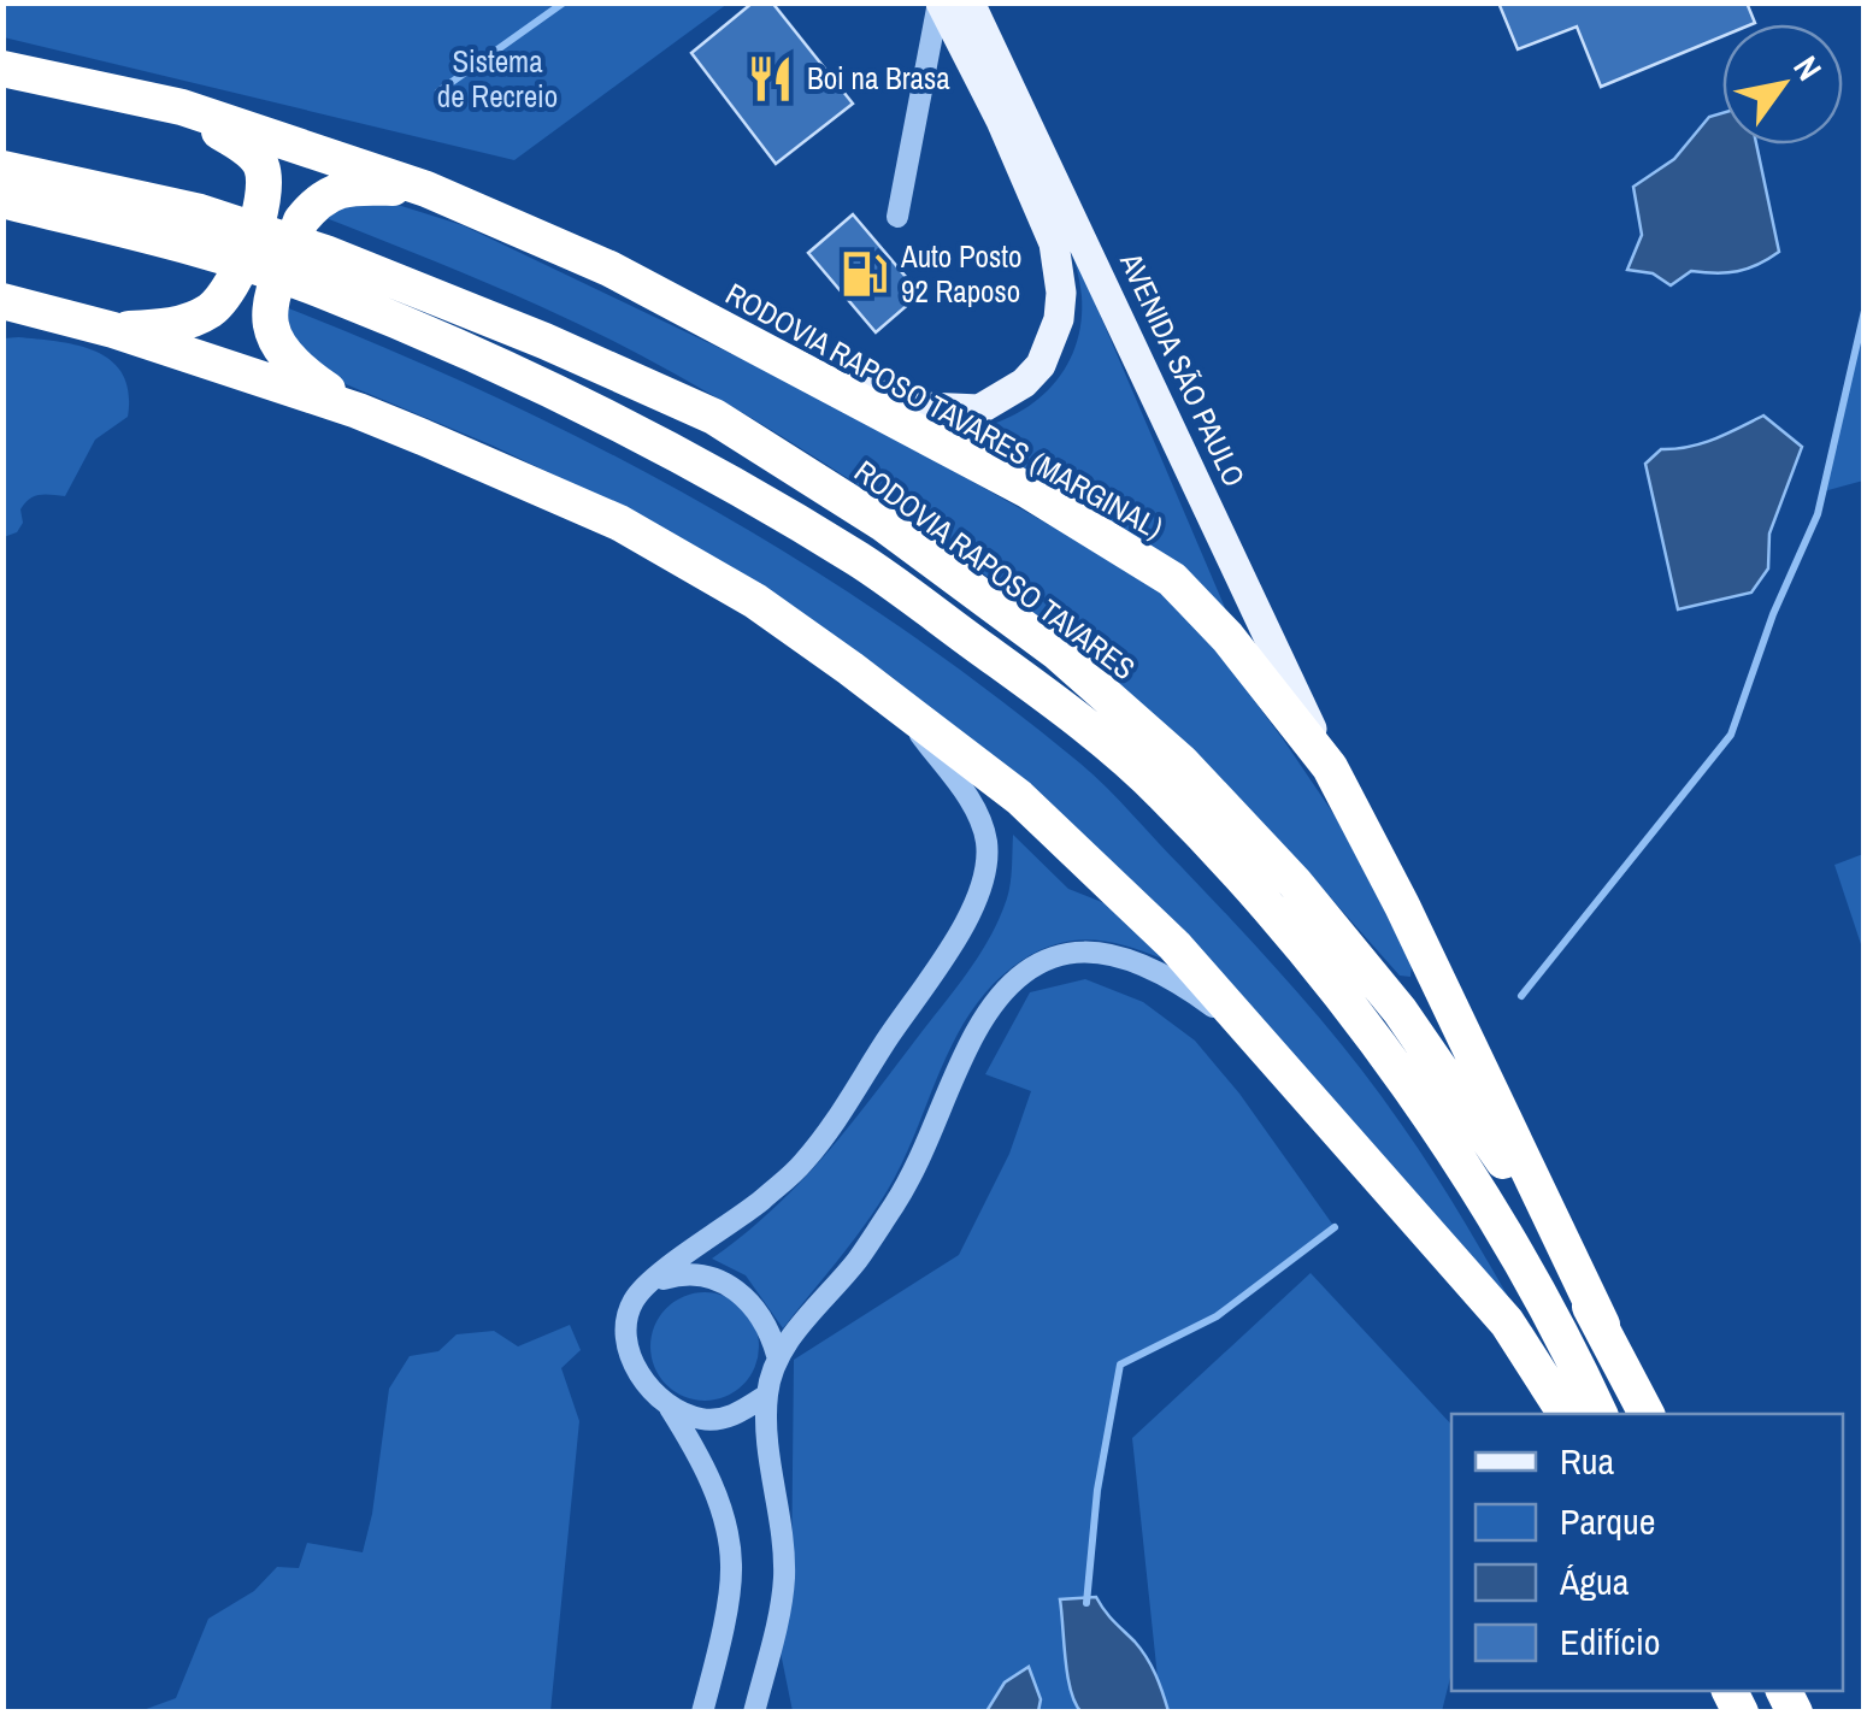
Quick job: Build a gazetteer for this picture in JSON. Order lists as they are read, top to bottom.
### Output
{
  "streets": {
    "highway": ["RODOVIA RAPOSO TAVARES (MARGINAL)", "RODOVIA RAPOSO TAVARES"],
    "main road": ["AVENIDA SÃO PAULO"]
  },
  "crossings": [
    ["AVENIDA SÃO PAULO", "RODOVIA RAPOSO TAVARES (MARGINAL)"],
    ["RODOVIA RAPOSO TAVARES (MARGINAL)", "RODOVIA RAPOSO TAVARES"]
  ],
  "parks": ["Sistema de Recreio"],
  "places": {
    "restaurant": ["Boi na Brasa"],
    "fuel station": ["Auto Posto 92 Raposo"]
  },
  "legend": [
    "Rua",
    "Parque",
    "Água",
    "Edifício"
  ],
  "north": "top right"
}
